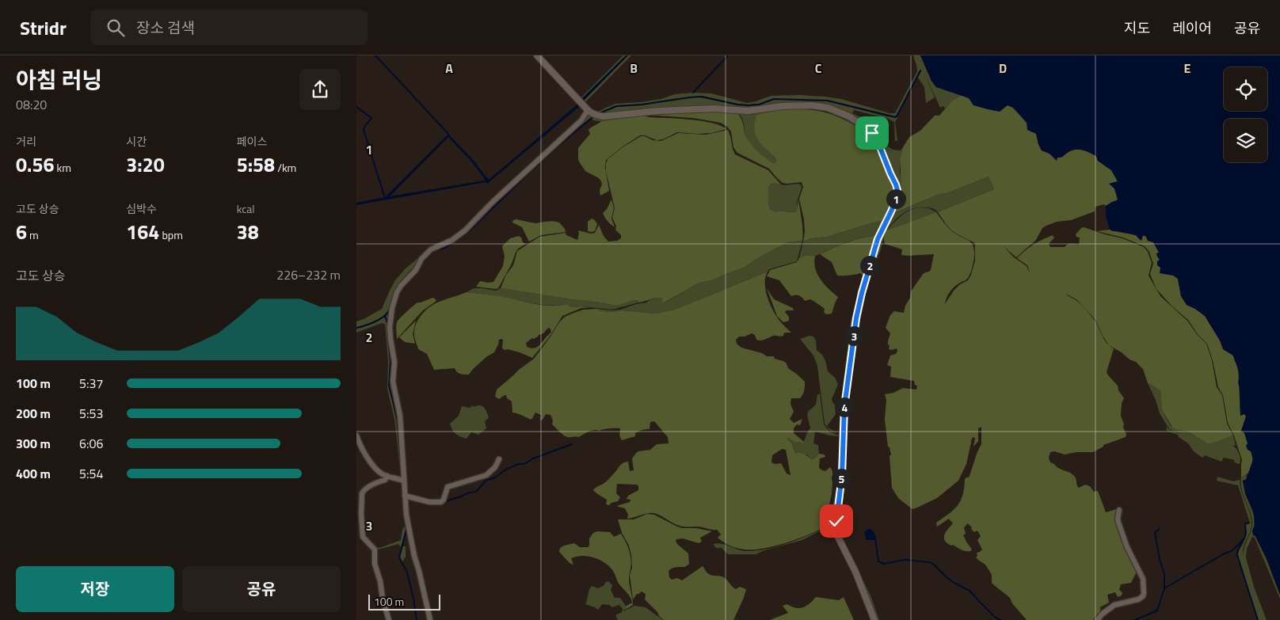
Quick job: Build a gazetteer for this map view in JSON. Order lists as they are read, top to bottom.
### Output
{
  "scale_bar": "100 m",
  "page": {
    "header": "Stridr",
    "search": "장소 검색",
    "nav": ["지도", "레이어", "공유"],
    "heading": ["아침 러닝", "08:20"],
    "stats": [
      ["거리", "0.56 km"],
      ["시간", "3:20"],
      ["페이스", "5:58 /km"],
      ["고도 상승", "6 m"],
      ["심박수", "164 bpm"],
      ["kcal", "38"]
    ],
    "pins": [
      "1",
      "2",
      "3",
      "4",
      "5"
    ],
    "chart": ["고도 상승", "226–232 m"],
    "list": [
      {
        "name": "100 m",
        "note": "5:37"
      },
      {
        "name": "200 m",
        "note": "5:53"
      },
      {
        "name": "300 m",
        "note": "6:06"
      },
      {
        "name": "400 m",
        "note": "5:54"
      }
    ],
    "buttons": ["저장", "공유"],
    "scale": "100 m"
  },
  "grid": {
    "columns": [
      "A",
      "B",
      "C",
      "D",
      "E"
    ],
    "rows": ["1", "2", "3"]
  }
}
